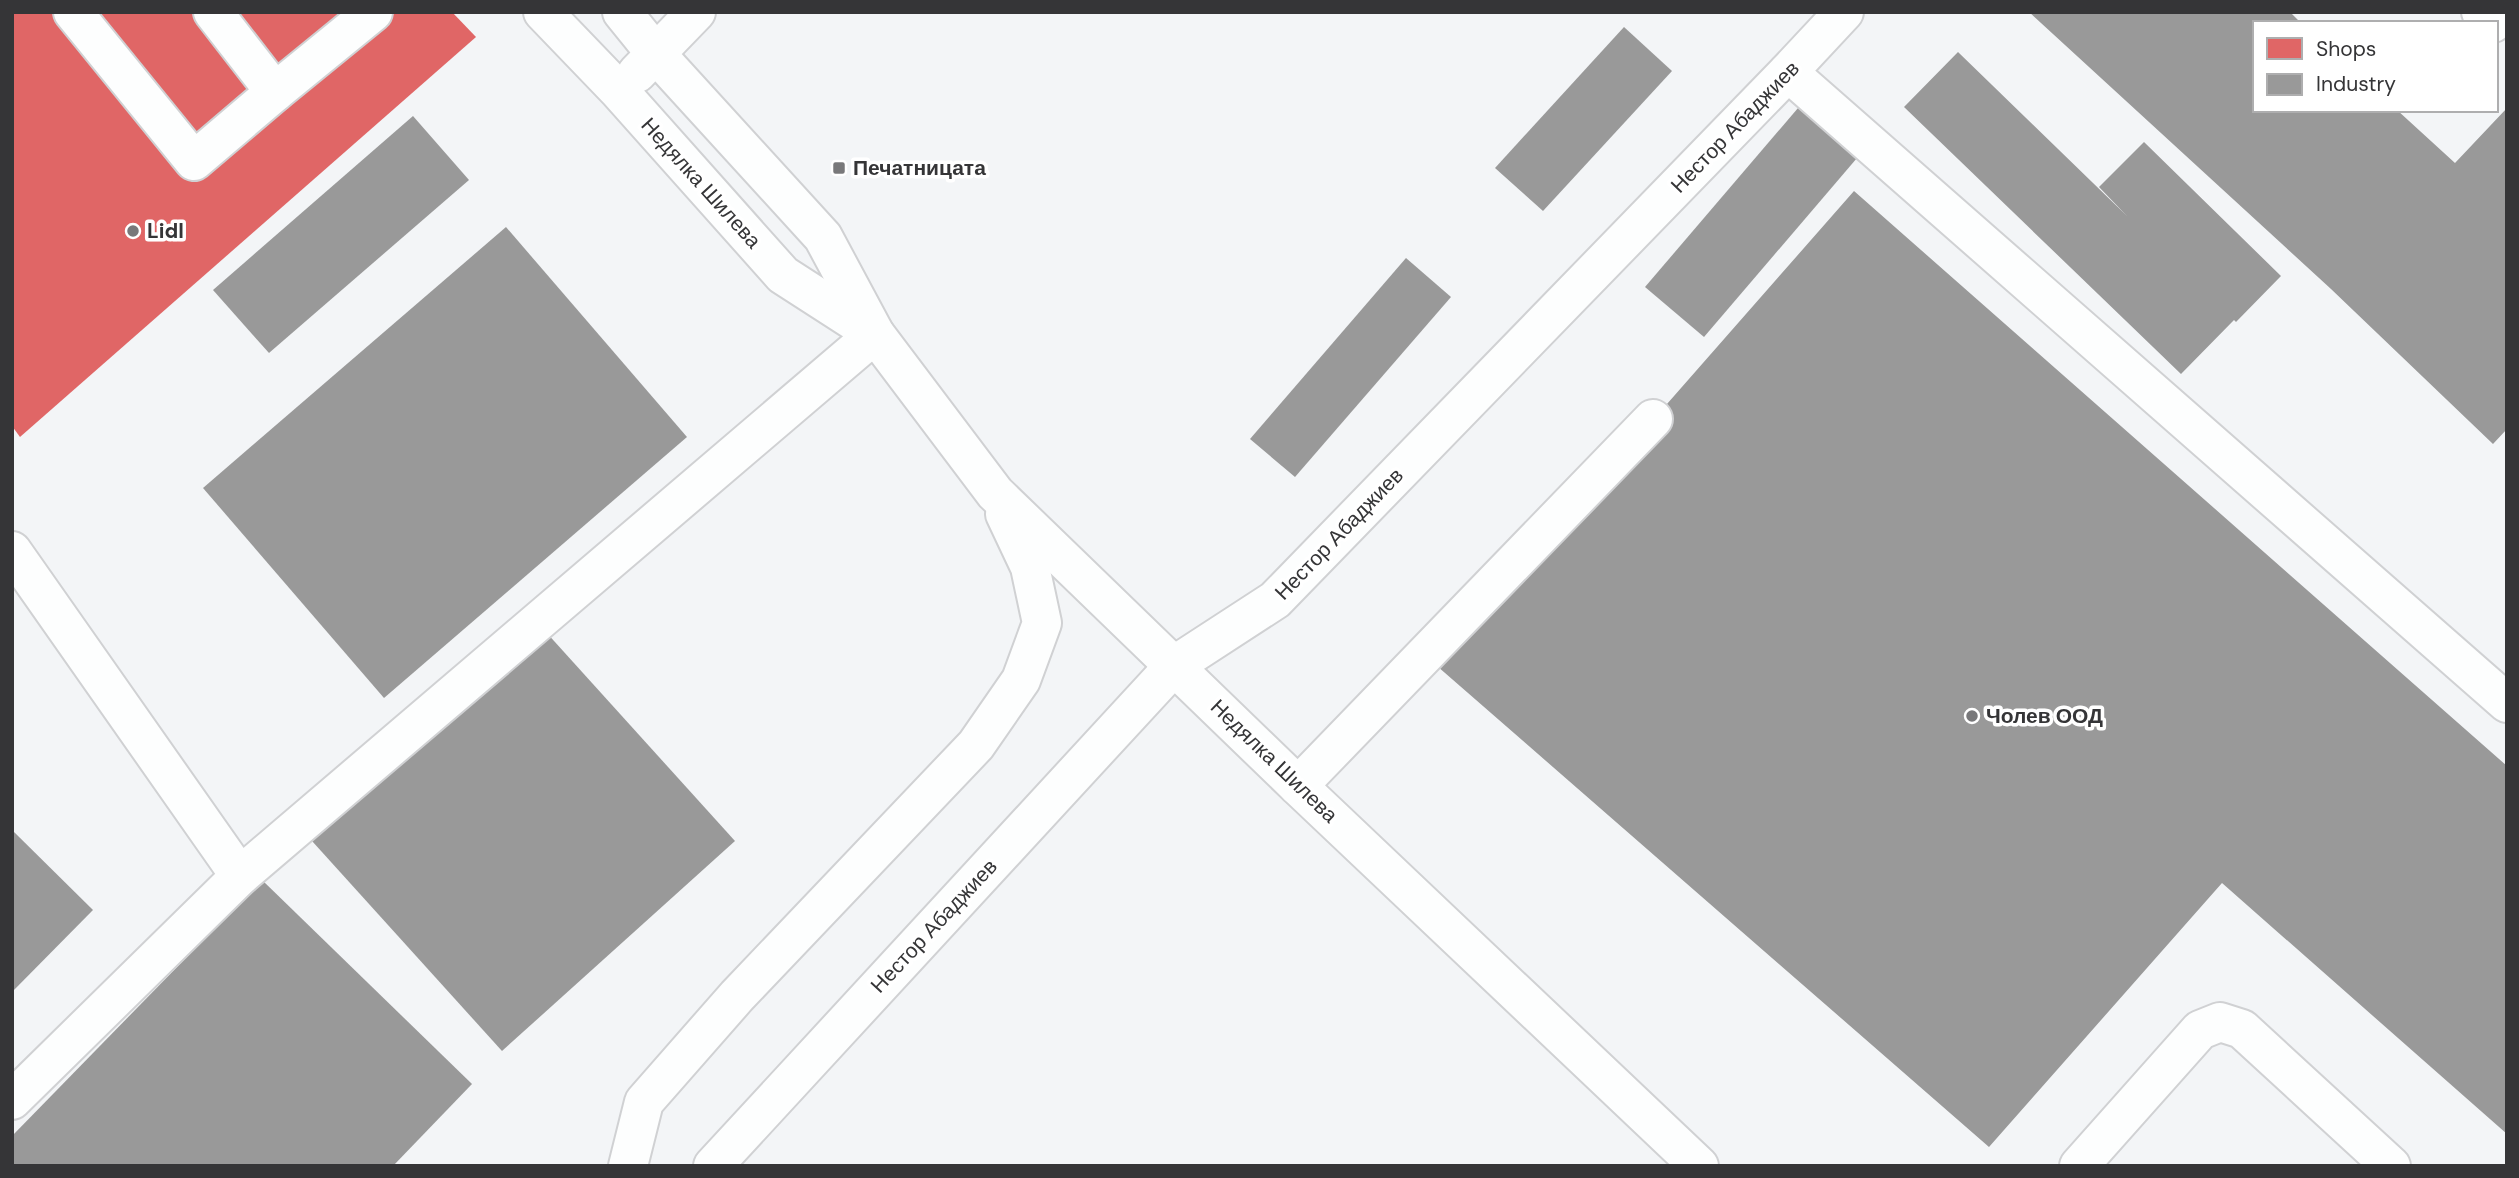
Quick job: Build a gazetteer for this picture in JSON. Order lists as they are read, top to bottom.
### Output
{
  "streets": {
    "street": ["Нестор Абаджиев", "Недялка Шилева"]
  },
  "crossings": [
    ["Нестор Абаджиев", "Недялка Шилева"]
  ],
  "places": {
    "transit": ["Печатницата"],
    "other": ["Lidl", "Чолев ООД"]
  },
  "legend": ["Shops", "Industry"]
}
